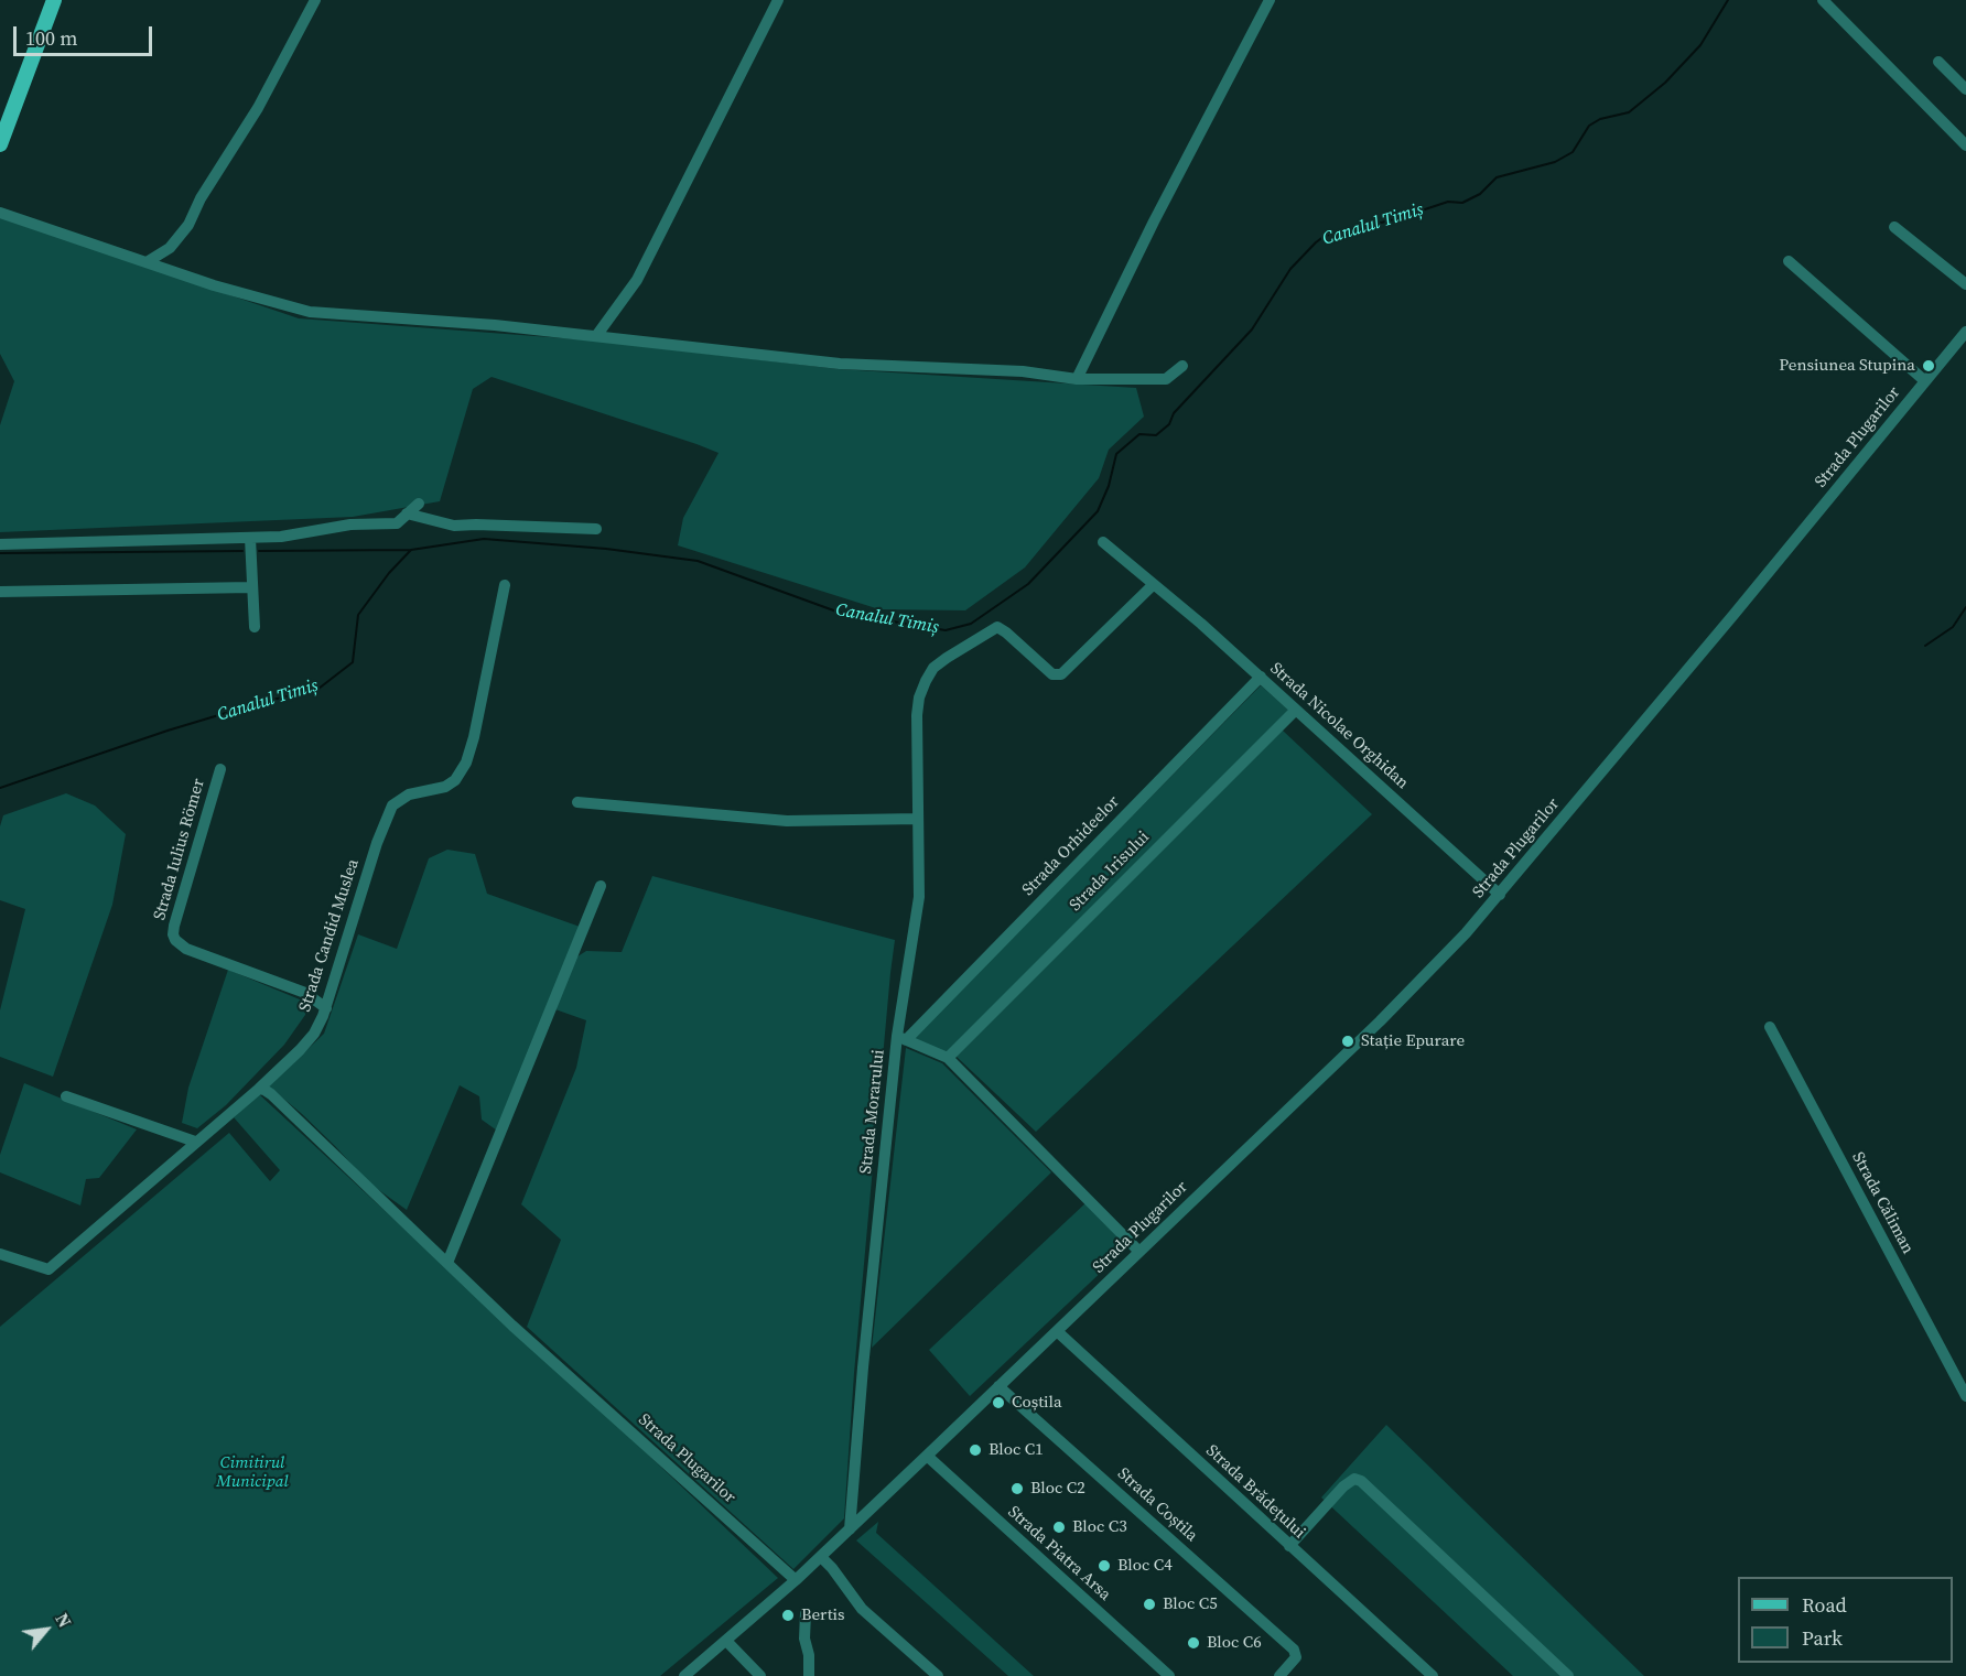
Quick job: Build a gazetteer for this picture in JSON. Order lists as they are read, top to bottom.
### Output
{
  "streets": {
    "street": [
      "Strada Plugarilor",
      "Strada Nicolae Orghidan",
      "Strada Orhideelor",
      "Strada Iulius Römer",
      "Strada Irisului",
      "Strada Candid Muslea",
      "Strada Morarului",
      "Strada Căliman",
      "Strada Brădețului",
      "Strada Coștila",
      "Strada Piatra Arsa"
    ]
  },
  "crossings": [
    ["Strada Plugarilor", "Strada Nicolae Orghidan"],
    ["Strada Plugarilor", "Strada Candid Muslea"],
    ["Strada Plugarilor", "Strada Morarului"],
    ["Strada Plugarilor", "Strada Brădețului"],
    ["Strada Plugarilor", "Strada Coștila"],
    ["Strada Plugarilor", "Strada Piatra Arsa"],
    ["Strada Nicolae Orghidan", "Strada Orhideelor"],
    ["Strada Nicolae Orghidan", "Strada Irisului"],
    ["Strada Nicolae Orghidan", "Strada Morarului"],
    ["Strada Orhideelor", "Strada Morarului"],
    ["Strada Iulius Römer", "Strada Candid Muslea"]
  ],
  "water": ["Canalul Timiș"],
  "parks": ["Cimitirul Municipal"],
  "places": [
    "Pensiunea Stupina",
    "Stație Epurare",
    "Coștila",
    "Bloc C1",
    "Bloc C2",
    "Bloc C3",
    "Bloc C4",
    "Bloc C5",
    "Bertis",
    "Bloc C6"
  ],
  "legend": ["Road", "Park"],
  "scale_bar": "100 m",
  "north": "top right"
}
